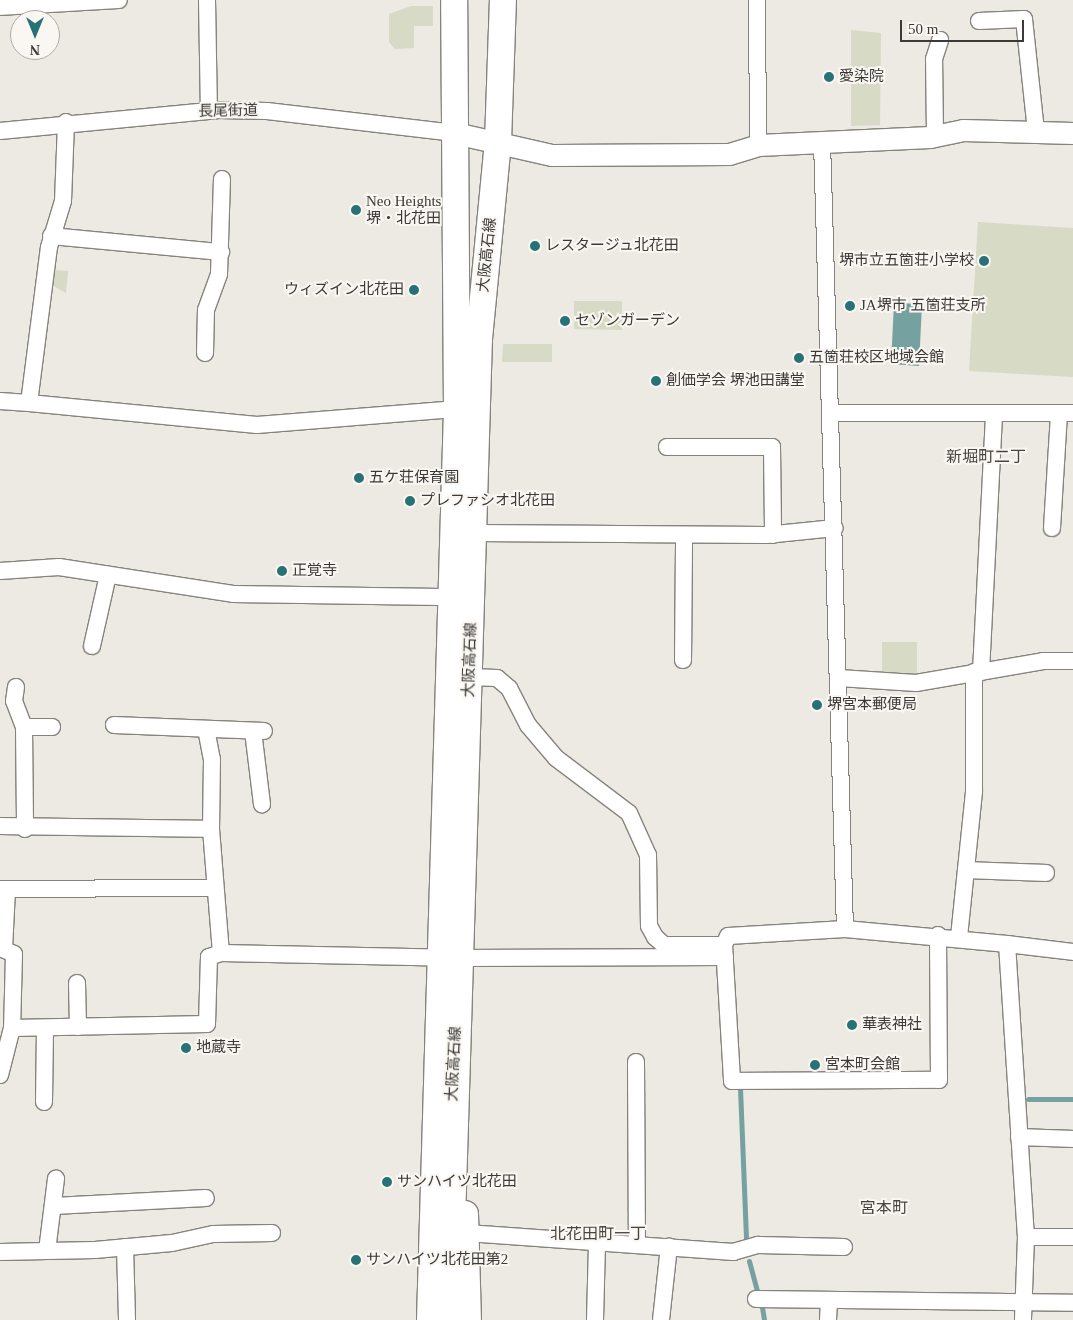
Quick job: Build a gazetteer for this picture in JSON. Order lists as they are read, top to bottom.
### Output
{
  "streets": {
    "main road": ["大阪高石線"],
    "street": ["長尾街道"]
  },
  "crossings": [
    ["長尾街道", "大阪高石線"]
  ],
  "districts": ["新堀町二丁", "宮本町", "北花田町一丁"],
  "places": [
    "愛染院",
    "Neo Heights 堺・北花田",
    "レスタージュ北花田",
    "堺市立五箇荘小学校",
    "ウィズイン北花田",
    "JA堺市 五箇荘支所",
    "セゾンガーデン",
    "五箇荘校区地域会館",
    "創価学会 堺池田講堂",
    "五ケ荘保育園",
    "プレファシオ北花田",
    "正覚寺",
    "堺宮本郵便局",
    "華表神社",
    "地蔵寺",
    "宮本町会館",
    "サンハイツ北花田",
    "サンハイツ北花田第2"
  ],
  "scale_bar": "50 m",
  "north": "bottom"
}
